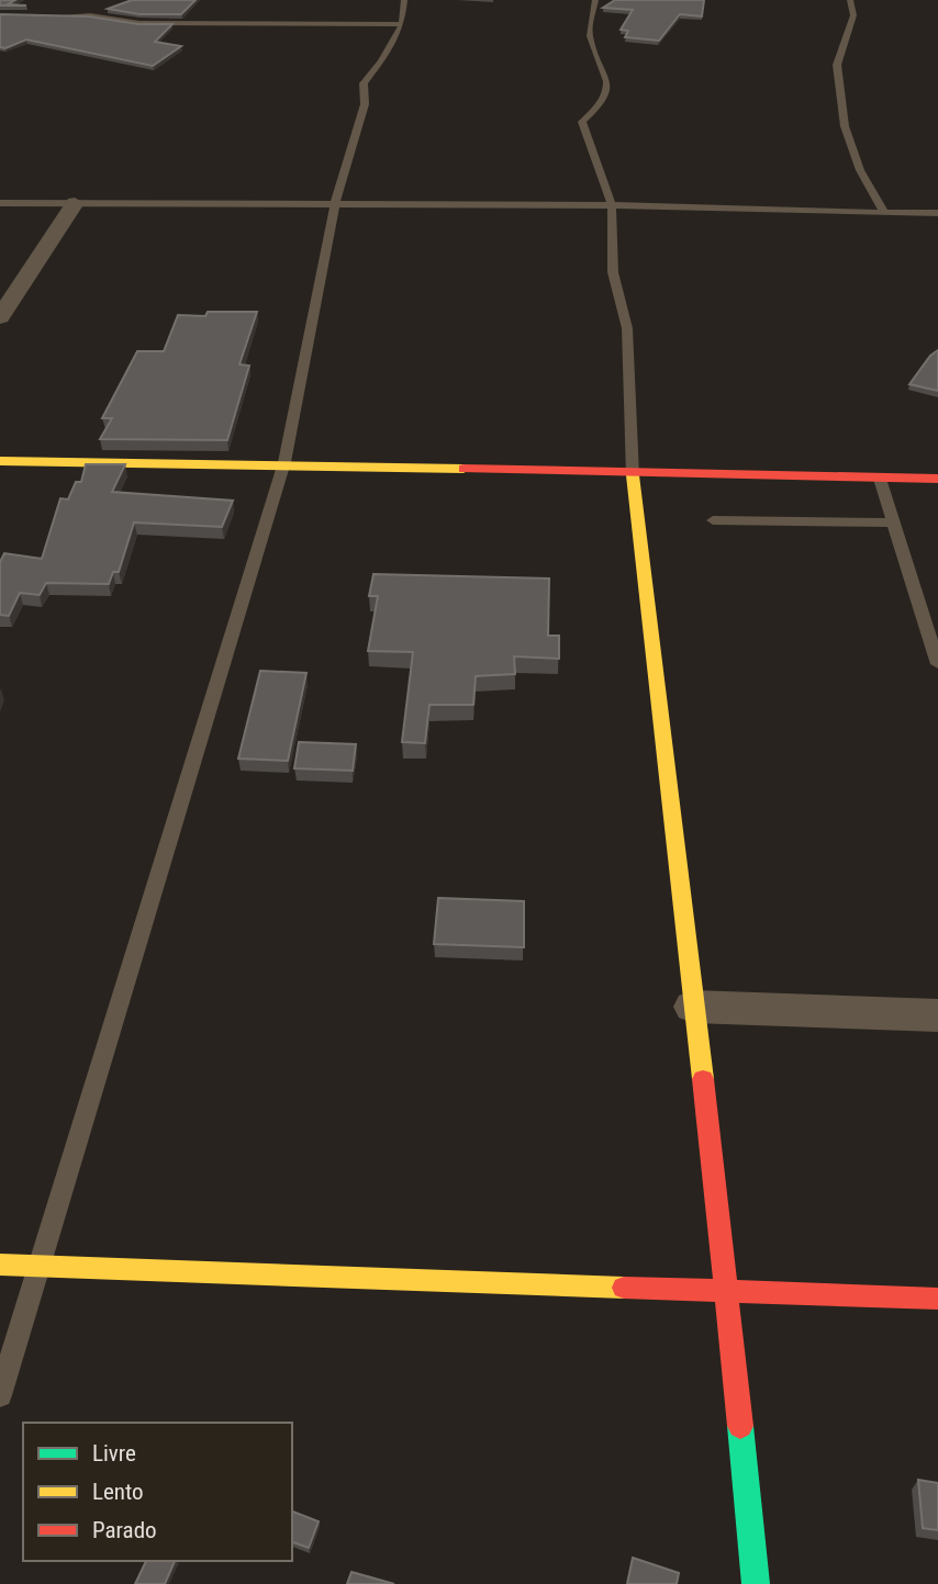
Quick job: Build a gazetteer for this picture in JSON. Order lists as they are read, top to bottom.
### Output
{
  "legend": ["Livre", "Lento", "Parado"]
}
